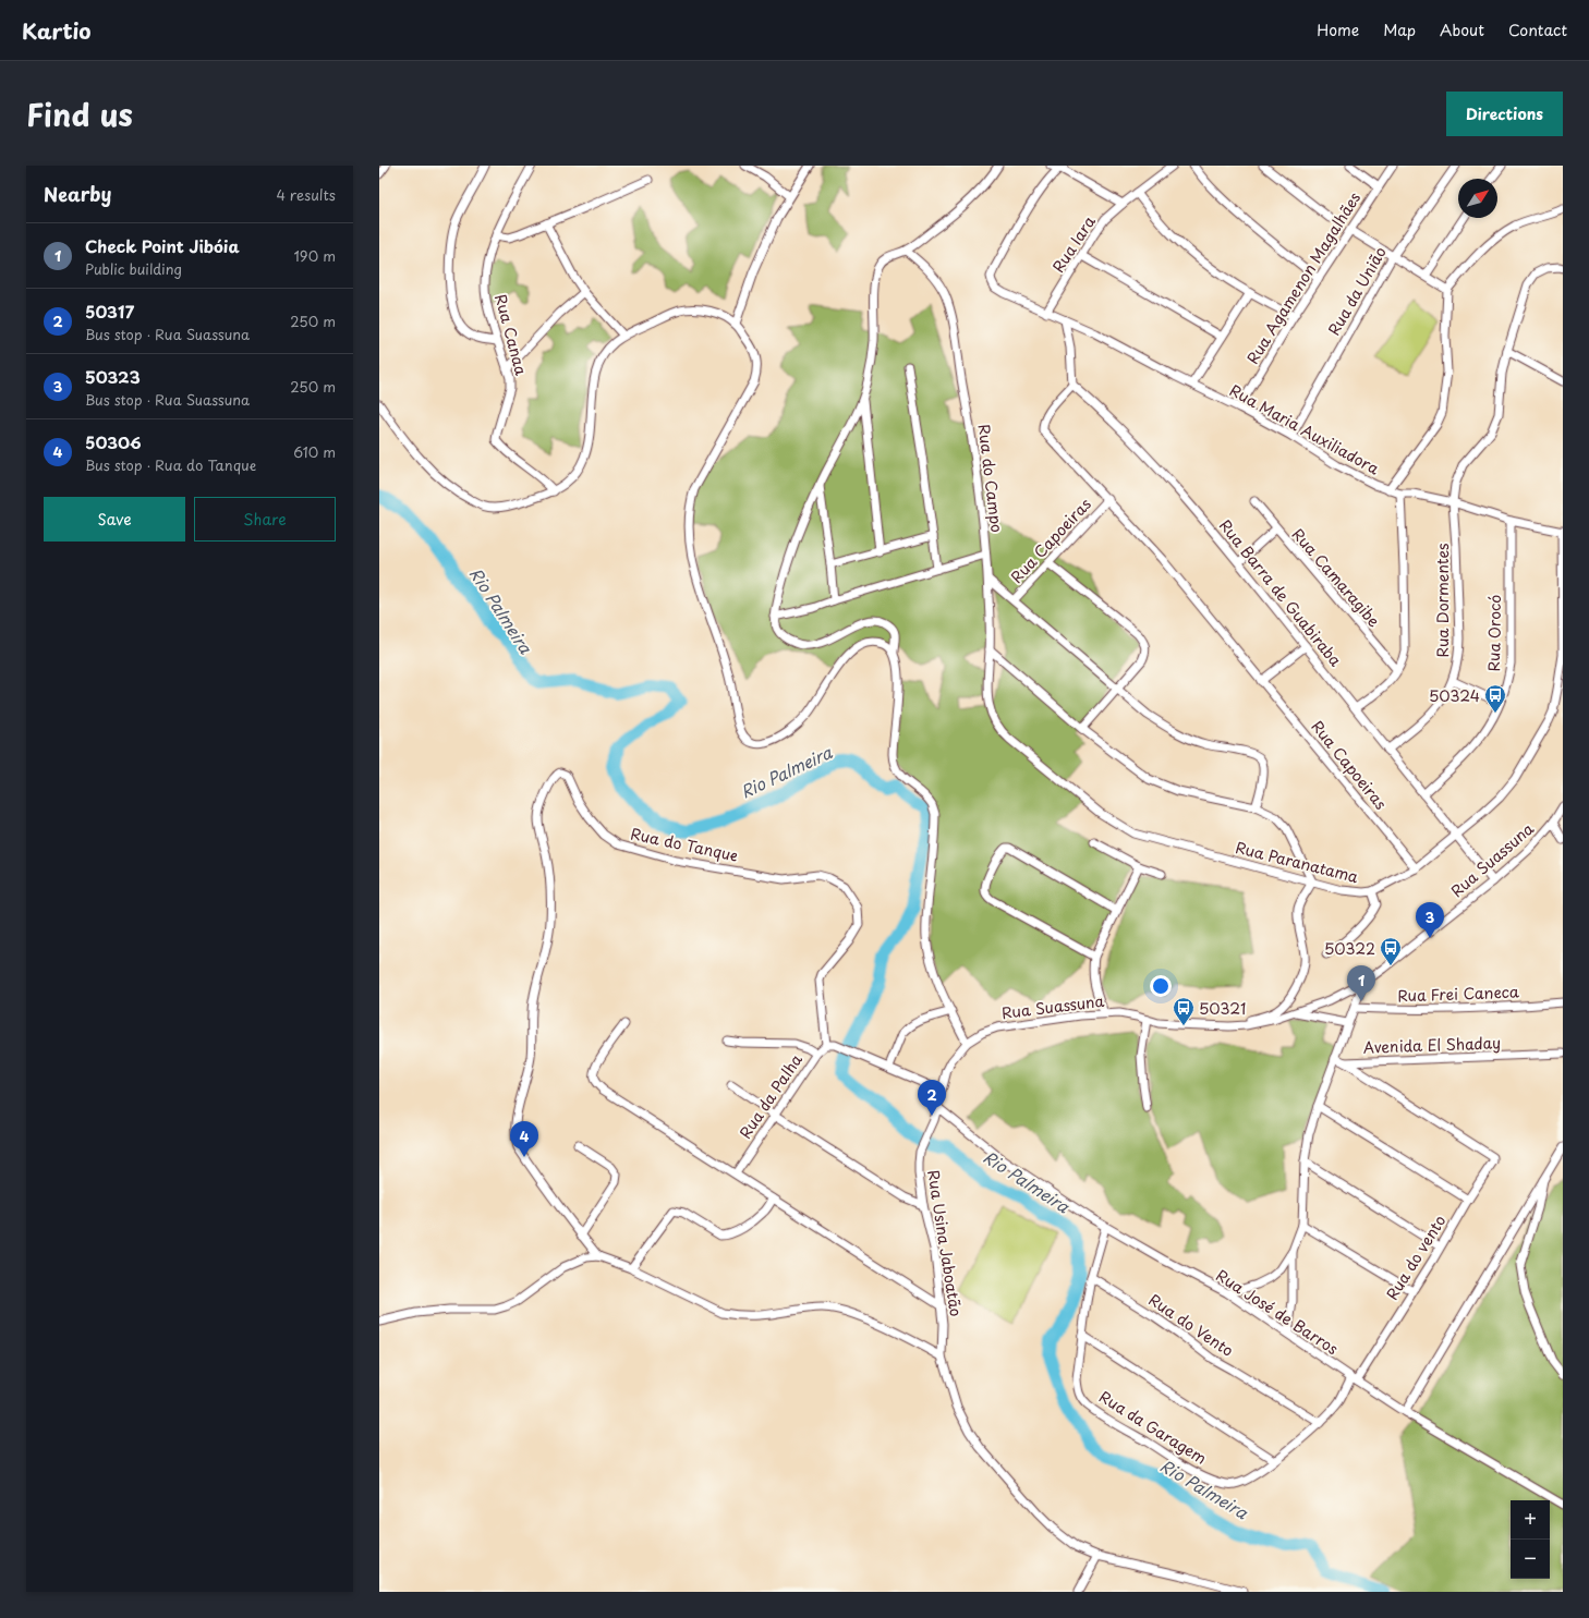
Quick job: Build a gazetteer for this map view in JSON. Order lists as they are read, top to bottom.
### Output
{
  "streets": {
    "street": [
      "Rua Iara",
      "Rua Agamenon Magalhães",
      "Rua da União",
      "Rua Canaa",
      "Rua Maria Auxiliadora",
      "Rua do Campo",
      "Rua Capoeiras",
      "Rua Camaragibe",
      "Rua Barra de Guabiraba",
      "Rua Dormentes",
      "Rua Orocó",
      "Rua do Tanque",
      "Rua Suassuna",
      "Rua Paranatama",
      "Rua Frei Caneca",
      "Avenida El Shaday",
      "Rua da Palha",
      "Rua Usina Jaboatão",
      "Rua do vento",
      "Rua José de Barros",
      "Rua do Vento",
      "Rua da Garagem"
    ]
  },
  "crossings": [
    ["Rua Iara", "Rua Maria Auxiliadora"],
    ["Rua Agamenon Magalhães", "Rua Maria Auxiliadora"],
    ["Rua da União", "Rua Maria Auxiliadora"],
    ["Rua Maria Auxiliadora", "Rua Dormentes"],
    ["Rua Maria Auxiliadora", "Rua Orocó"],
    ["Rua Maria Auxiliadora", "Rua Paranatama"],
    ["Rua do Campo", "Rua Paranatama"],
    ["Rua Capoeiras", "Rua Barra de Guabiraba"],
    ["Rua Capoeiras", "Rua Paranatama"],
    ["Rua Barra de Guabiraba", "Rua Dormentes"],
    ["Rua Barra de Guabiraba", "Rua Orocó"],
    ["Rua Barra de Guabiraba", "Rua Suassuna"],
    ["Rua Barra de Guabiraba", "Rua Paranatama"],
    ["Rua do Tanque", "Rua da Palha"],
    ["Rua Suassuna", "Rua Usina Jaboatão"],
    ["Rua Suassuna", "Rua José de Barros"],
    ["Avenida El Shaday", "Rua do vento"],
    ["Rua do vento", "Rua José de Barros"],
    ["Rua do vento", "Rua do Vento"],
    ["Rua José de Barros", "Rua da Garagem"],
    ["Rua do Vento", "Rua da Garagem"]
  ],
  "water": ["Rio Palmeira"],
  "places": {
    "bus stop": ["50324", "50322", "50321"]
  },
  "north": "top right",
  "page": {
    "header": "Kartio",
    "nav": [
      "Home",
      "Map",
      "About",
      "Contact"
    ],
    "title": "Find us",
    "buttons": [
      "Directions",
      ["Save", "Share"]
    ],
    "heading": ["Nearby", "4 results"],
    "list": [
      {
        "mark": "1",
        "name": "Check Point Jibóia",
        "note": "Public building",
        "value": "190 m"
      },
      {
        "mark": "2",
        "name": "50317",
        "note": "Bus stop · Rua Suassuna",
        "value": "250 m"
      },
      {
        "mark": "3",
        "name": "50323",
        "note": "Bus stop · Rua Suassuna",
        "value": "250 m"
      },
      {
        "mark": "4",
        "name": "50306",
        "note": "Bus stop · Rua do Tanque",
        "value": "610 m"
      }
    ],
    "pins": [
      "3",
      "1",
      "2",
      "4"
    ],
    "map_buttons": ["+", "−"]
  }
}
